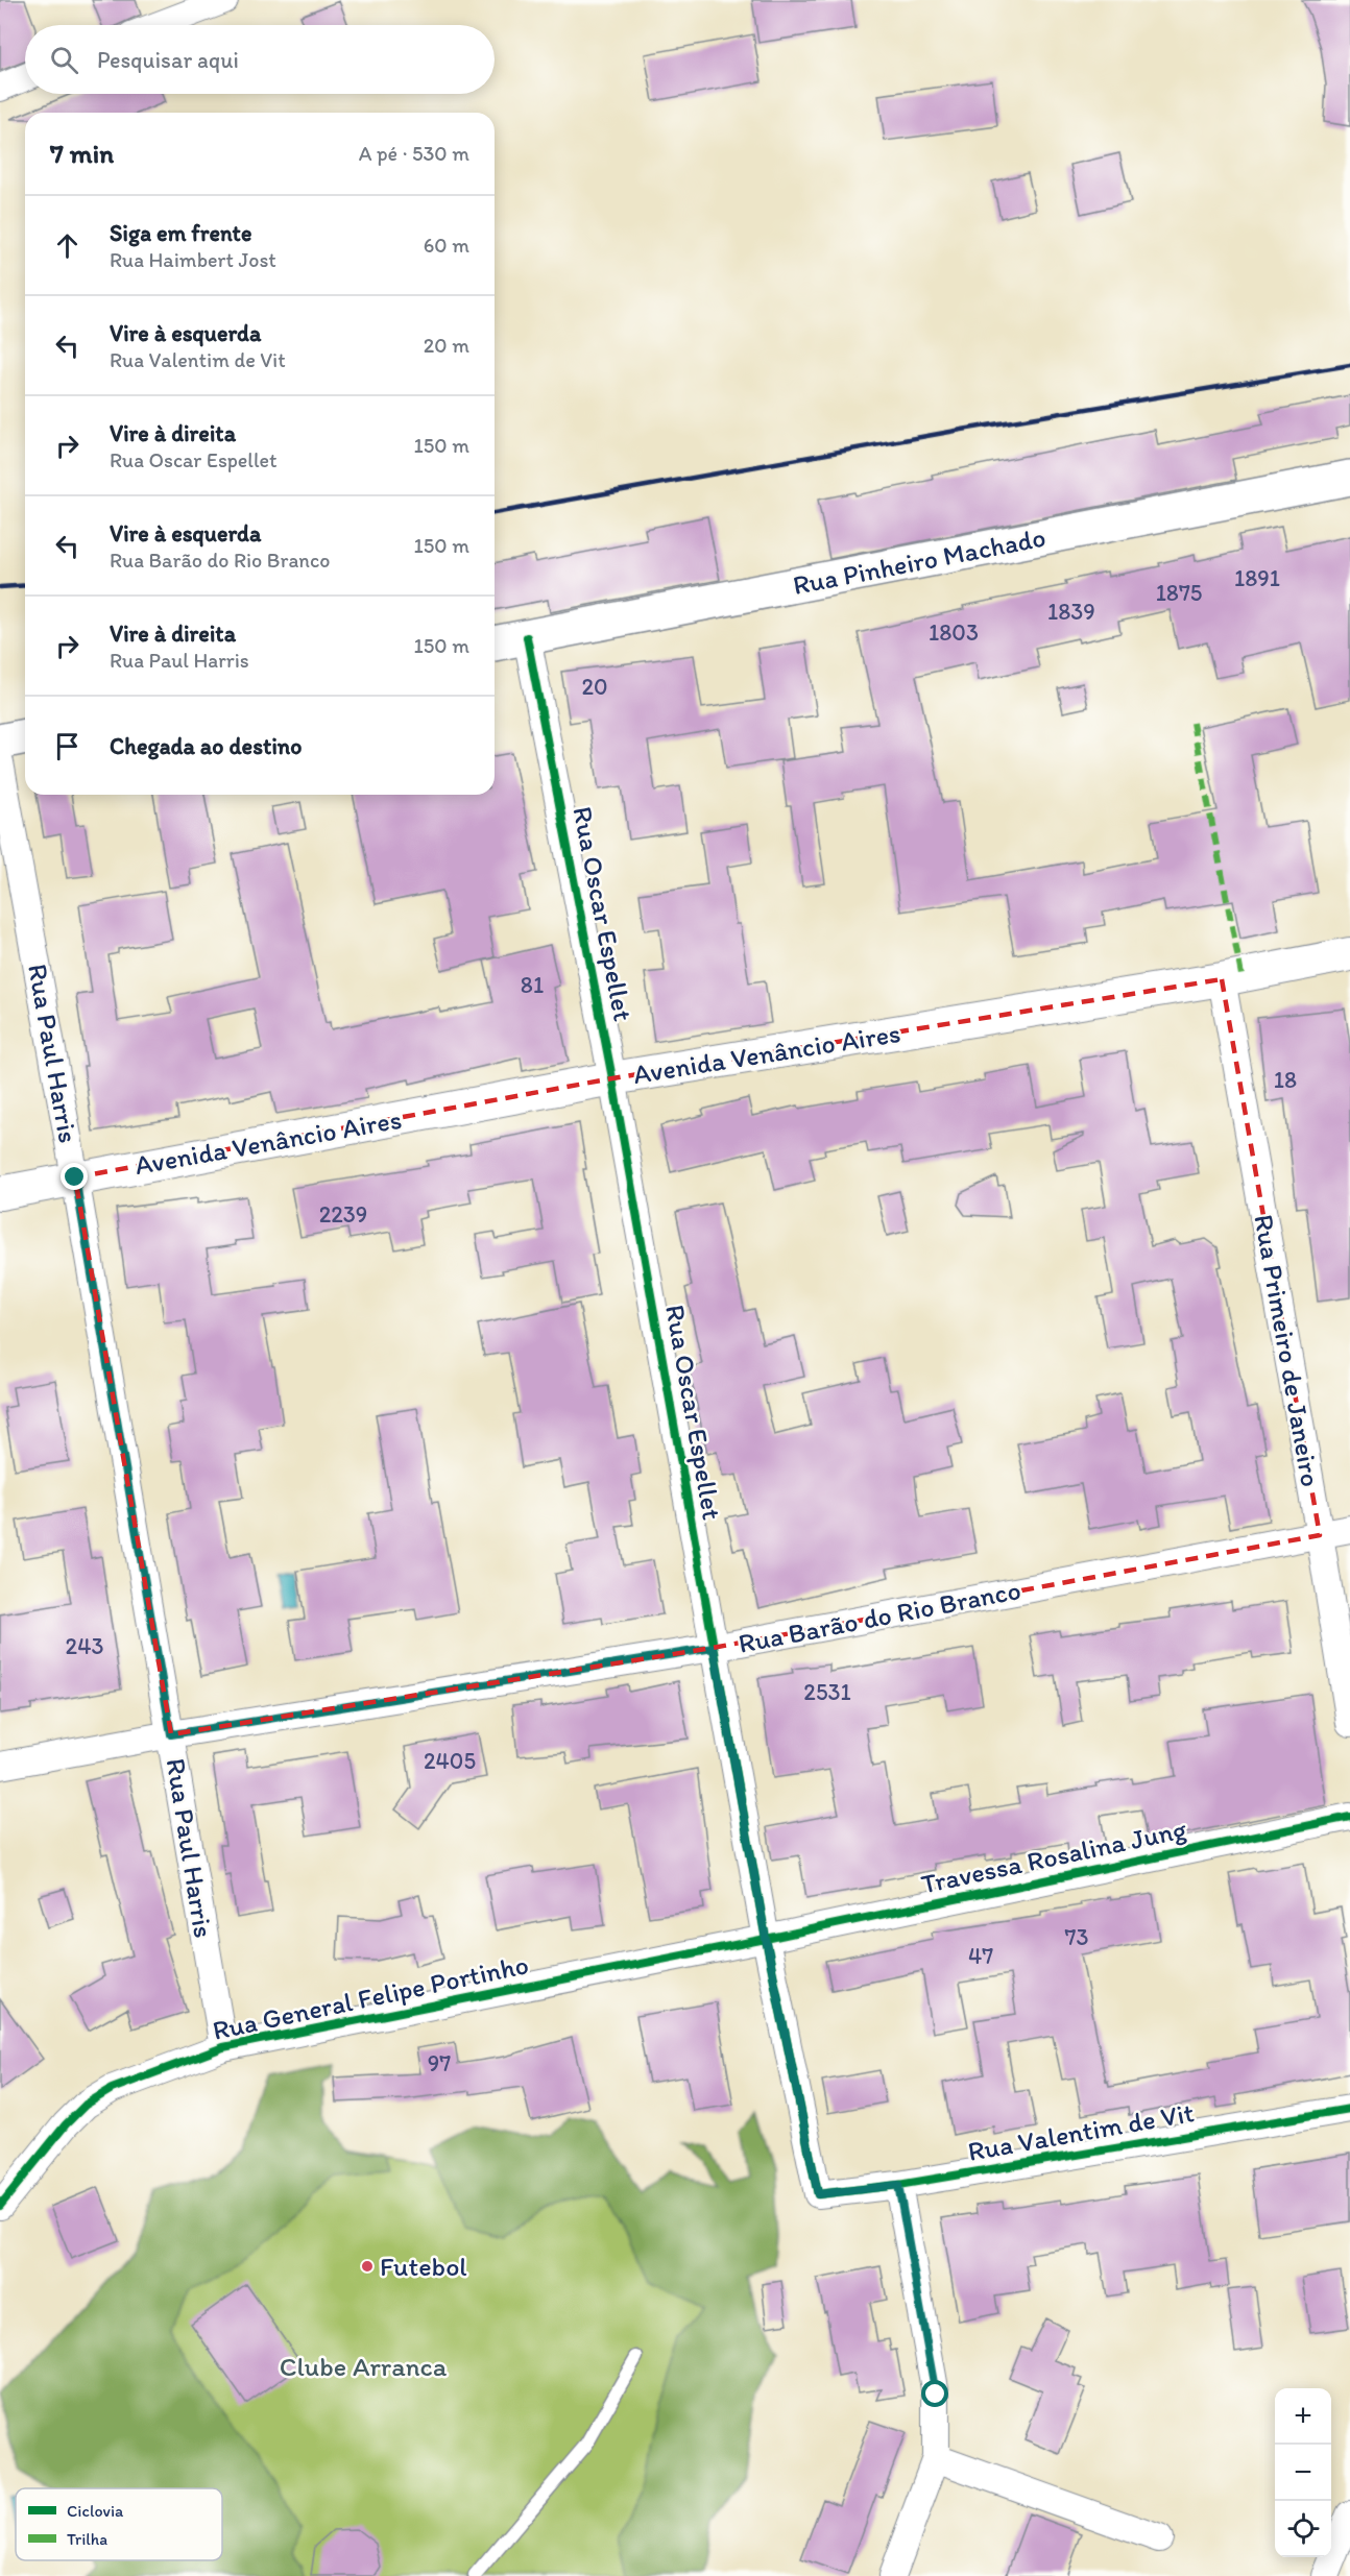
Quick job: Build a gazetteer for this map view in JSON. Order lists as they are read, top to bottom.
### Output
{
  "streets": {
    "main road": ["Rua Pinheiro Machado"],
    "street": [
      "Rua Oscar Espellet",
      "Rua Paul Harris",
      "Avenida Venâncio Aires",
      "Rua Primeiro de Janeiro",
      "Rua Barão do Rio Branco",
      "Travessa Rosalina Jung",
      "Rua General Felipe Portinho",
      "Rua Valentim de Vit"
    ]
  },
  "crossings": [
    ["Rua Pinheiro Machado", "Rua Oscar Espellet"],
    ["Rua Oscar Espellet", "Avenida Venâncio Aires"],
    ["Rua Oscar Espellet", "Rua Barão do Rio Branco"],
    ["Rua Oscar Espellet", "Travessa Rosalina Jung"],
    ["Rua Oscar Espellet", "Rua General Felipe Portinho"],
    ["Rua Oscar Espellet", "Rua Valentim de Vit"],
    ["Rua Paul Harris", "Avenida Venâncio Aires"],
    ["Rua Paul Harris", "Rua Barão do Rio Branco"],
    ["Rua Paul Harris", "Rua General Felipe Portinho"],
    ["Avenida Venâncio Aires", "Rua Primeiro de Janeiro"],
    ["Rua Primeiro de Janeiro", "Rua Barão do Rio Branco"],
    ["Travessa Rosalina Jung", "Rua General Felipe Portinho"]
  ],
  "parks": ["Clube Arranca"],
  "places": ["Futebol"],
  "house_numbers": [
    "1891",
    "1875",
    "1839",
    "1803",
    "20",
    "81",
    "18",
    "2239",
    "243",
    "2531",
    "2405",
    "73",
    "47",
    "97"
  ],
  "legend": ["Ciclovia", "Trilha"],
  "page": {
    "search": "Pesquisar aqui",
    "heading": ["7 min", "A pé · 530 m"],
    "list": [
      ["Siga em frente", "Rua Haimbert Jost", "60 m"],
      ["Vire à esquerda", "Rua Valentim de Vit", "20 m"],
      ["Vire à direita", "Rua Oscar Espellet", "150 m"],
      ["Vire à esquerda", "Rua Barão do Rio Branco", "150 m"],
      ["Vire à direita", "Rua Paul Harris", "150 m"],
      "Chegada ao destino"
    ],
    "map_buttons": ["+", "−"]
  }
}
